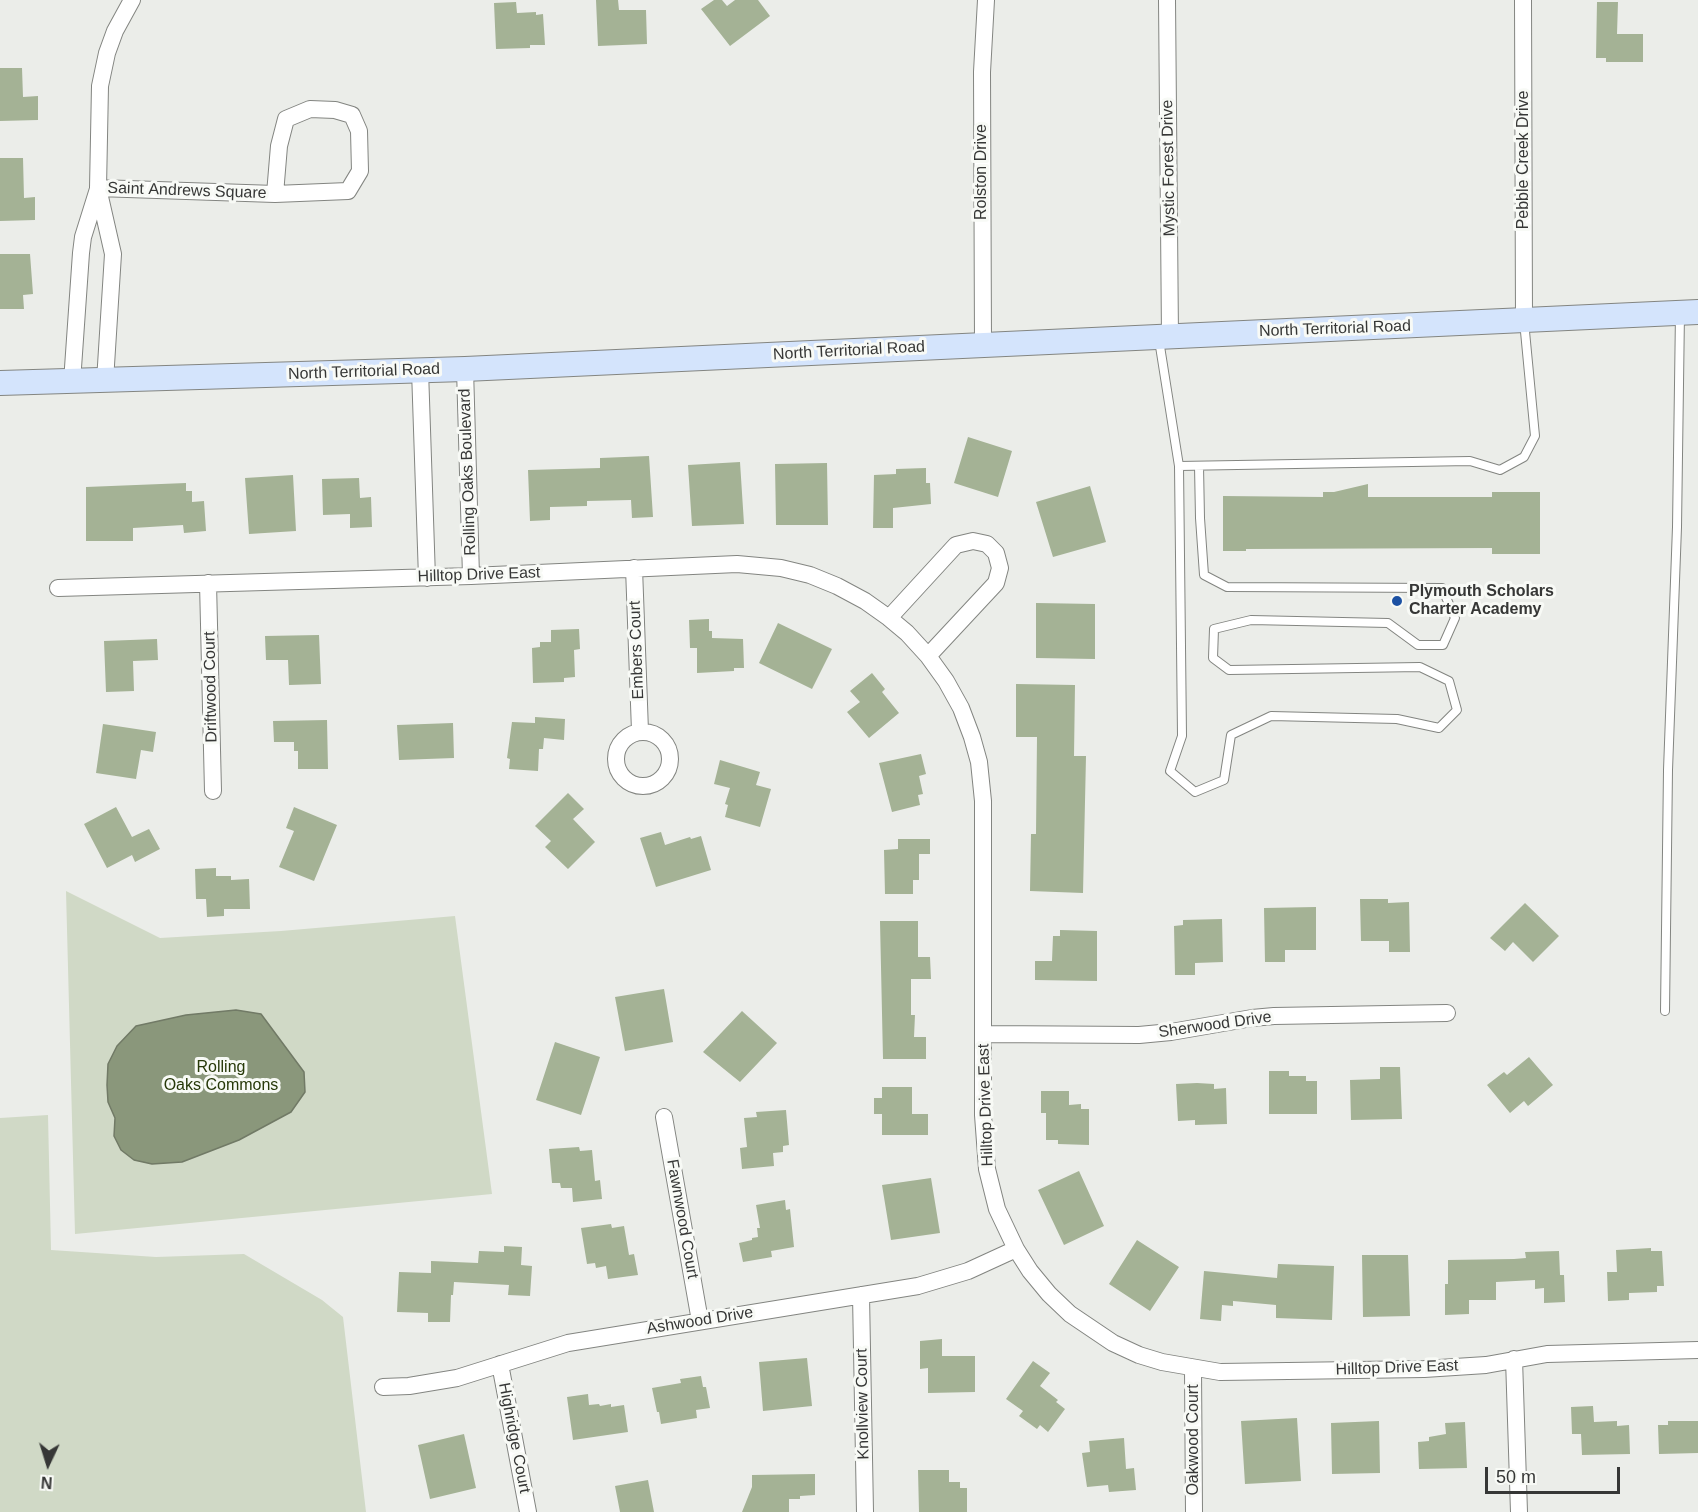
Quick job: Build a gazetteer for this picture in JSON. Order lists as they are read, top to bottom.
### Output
{
  "streets": {
    "main road": ["North Territorial Road"],
    "street": [
      "Pebble Creek Drive",
      "Mystic Forest Drive",
      "Rolston Drive",
      "Saint Andrews Square",
      "Rolling Oaks Boulevard",
      "Hilltop Drive East",
      "Embers Court",
      "Driftwood Court",
      "Sherwood Drive",
      "Fawnwood Court",
      "Ashwood Drive",
      "Knollview Court",
      "Highridge Court",
      "Oakwood Court"
    ]
  },
  "crossings": [
    ["Pebble Creek Drive", "North Territorial Road"],
    ["Mystic Forest Drive", "North Territorial Road"],
    ["Rolston Drive", "North Territorial Road"],
    ["North Territorial Road", "Rolling Oaks Boulevard"],
    ["Rolling Oaks Boulevard", "Hilltop Drive East"],
    ["Hilltop Drive East", "Embers Court"],
    ["Hilltop Drive East", "Driftwood Court"],
    ["Hilltop Drive East", "Sherwood Drive"],
    ["Hilltop Drive East", "Ashwood Drive"],
    ["Hilltop Drive East", "Oakwood Court"],
    ["Fawnwood Court", "Ashwood Drive"],
    ["Ashwood Drive", "Knollview Court"],
    ["Ashwood Drive", "Highridge Court"]
  ],
  "parks": ["Rolling Oaks Commons"],
  "places": ["Plymouth Scholars Charter Academy"],
  "scale_bar": "50 m",
  "north": "bottom"
}
